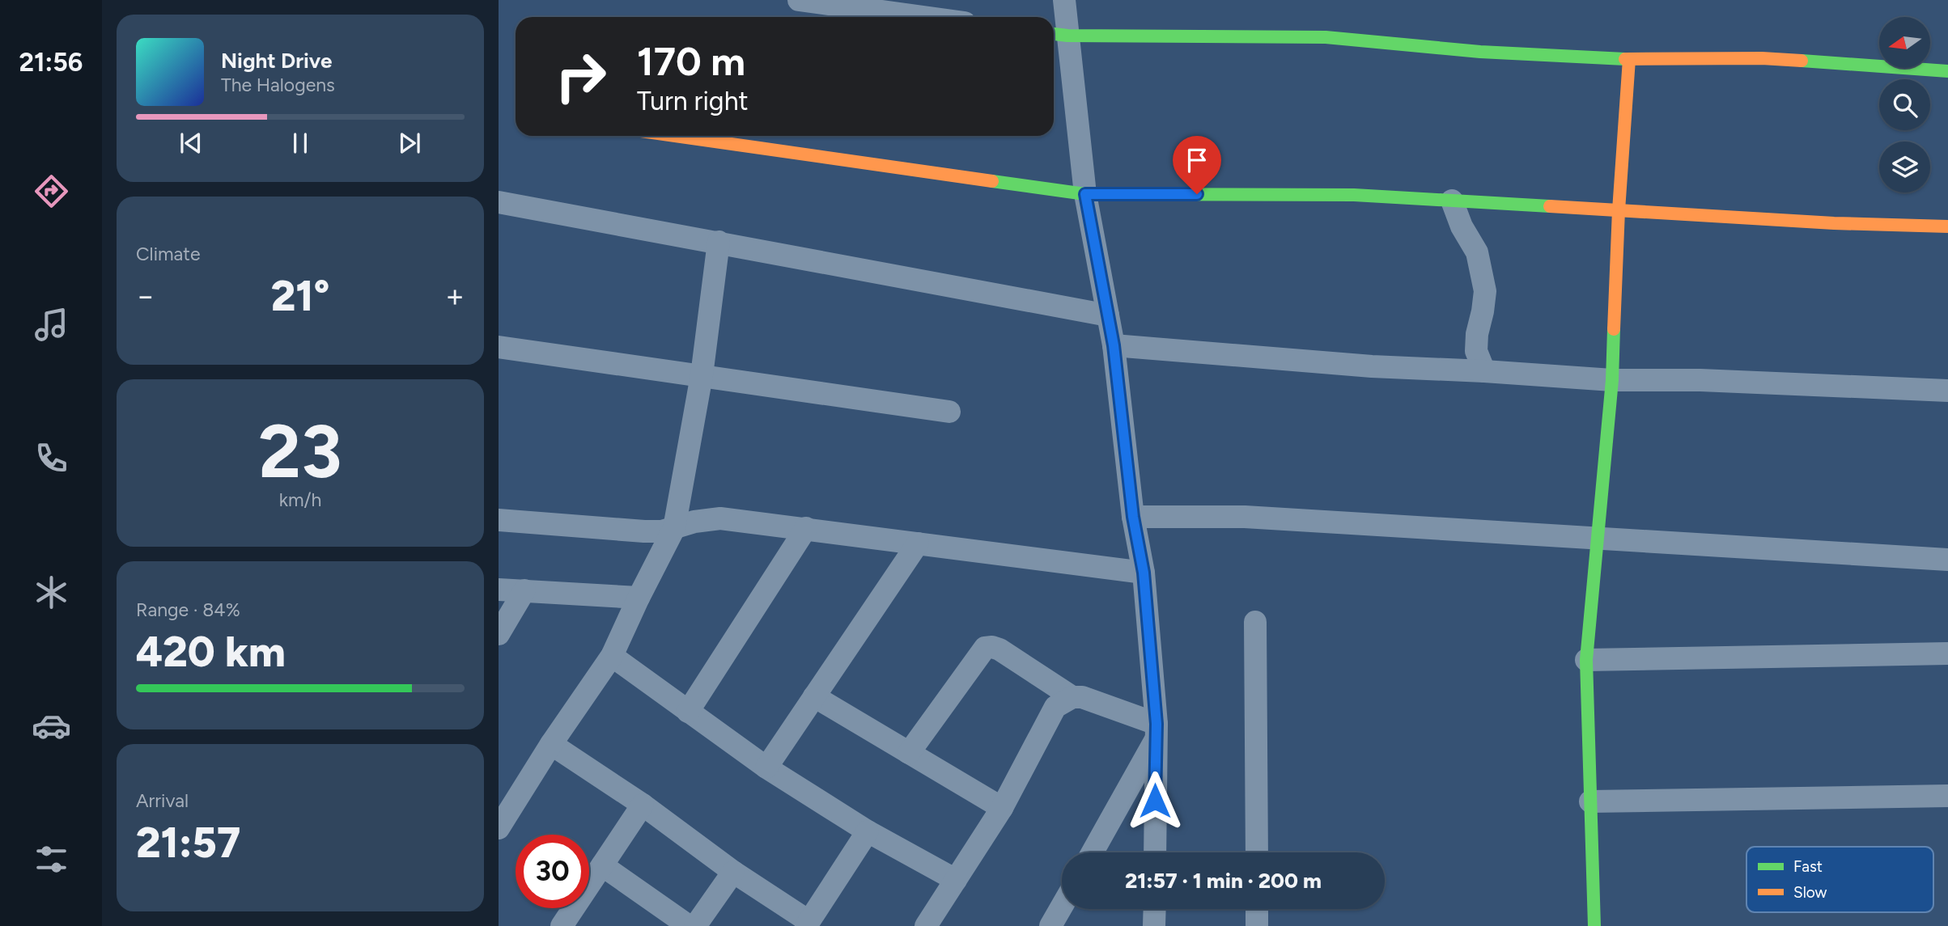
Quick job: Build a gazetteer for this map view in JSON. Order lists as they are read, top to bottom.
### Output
{
  "legend": ["Fast", "Slow"],
  "north": "left",
  "page": {
    "tabs": "21:56",
    "turn": ["170 m", "Turn right"],
    "song": ["Night Drive", "The Halogens"],
    "tile": [
      "Climate",
      ["23", "km/h"],
      ["Range · 84%", "420 km"],
      ["Arrival", "21:57"]
    ],
    "heat": ["−", "21°", "+"],
    "limit": "30",
    "trip": "21:57 · 1 min · 200 m"
  }
}
